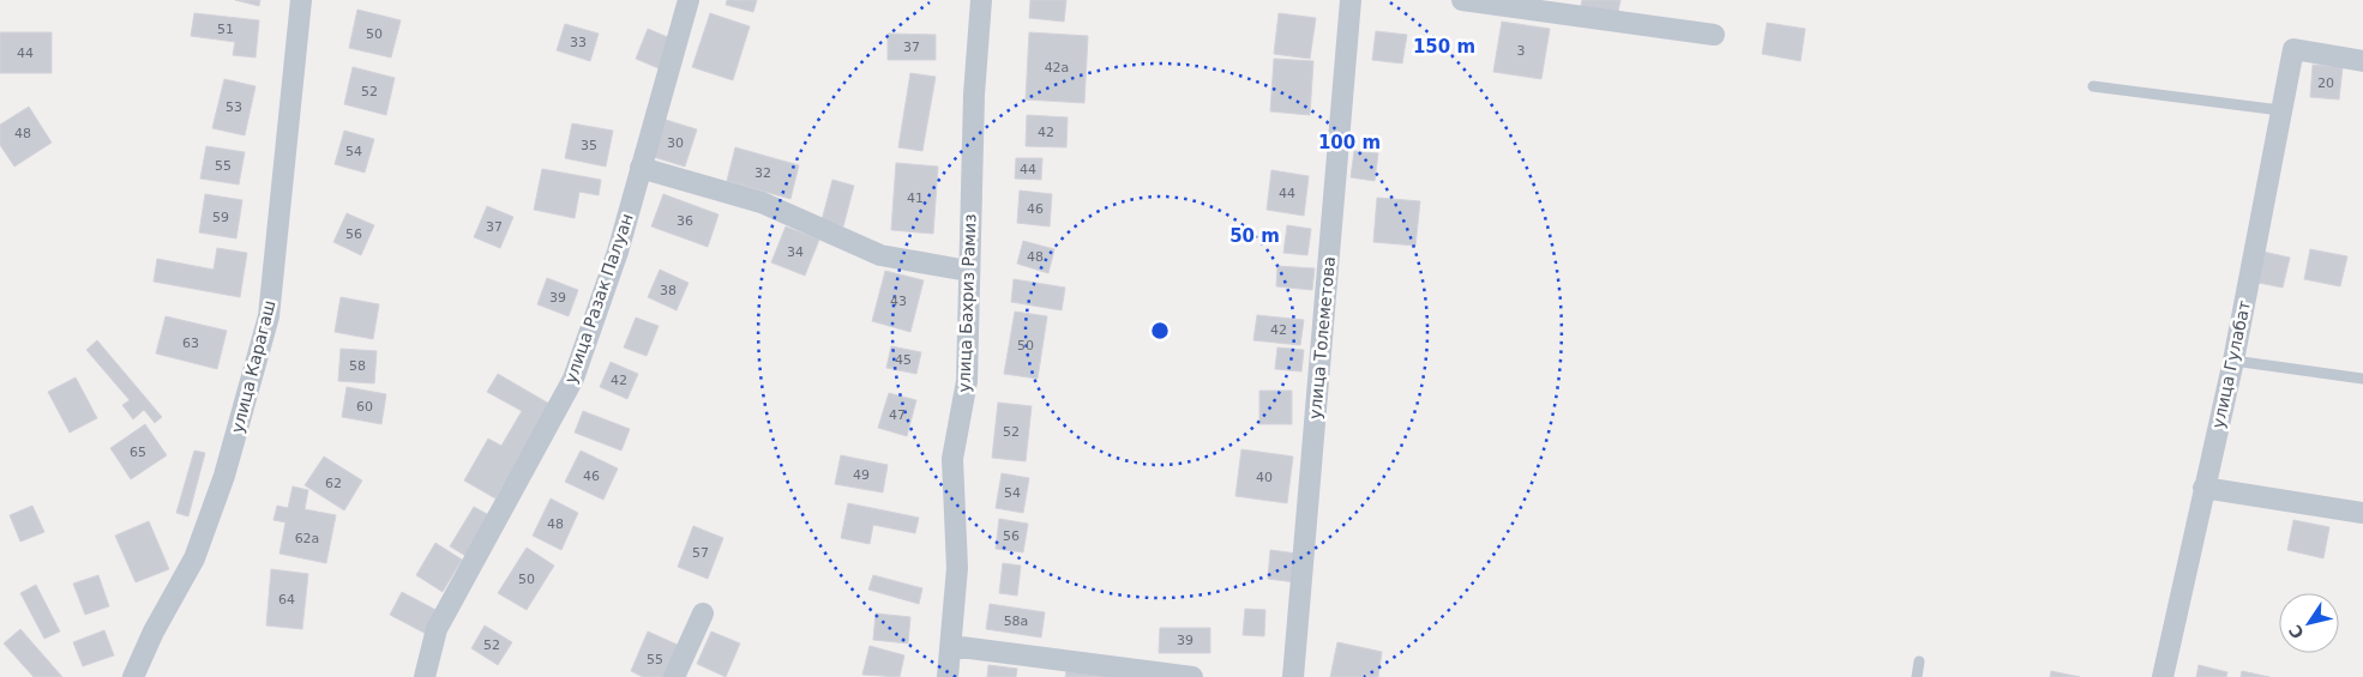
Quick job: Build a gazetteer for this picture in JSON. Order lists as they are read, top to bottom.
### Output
{
  "streets": {
    "street": [
      "улица Разак Палуан",
      "улица Бахриз Рамиз",
      "улица Толеметова",
      "улица Гулабат",
      "улица Карагаш"
    ]
  },
  "house_numbers": [
    "51",
    "50",
    "33",
    "37",
    "3",
    "44",
    "42а",
    "20",
    "52",
    "53",
    "42",
    "48",
    "30",
    "35",
    "54",
    "55",
    "44",
    "32",
    "44",
    "41",
    "46",
    "59",
    "36",
    "37",
    "56",
    "34",
    "48",
    "38",
    "39",
    "43",
    "42",
    "63",
    "50",
    "45",
    "58",
    "42",
    "60",
    "47",
    "52",
    "65",
    "49",
    "46",
    "40",
    "62",
    "54",
    "48",
    "56",
    "62а",
    "57",
    "50",
    "64",
    "58а",
    "39",
    "52",
    "55"
  ],
  "north": "bottom left",
  "rings": ["150 m", "100 m", "50 m"]
}
